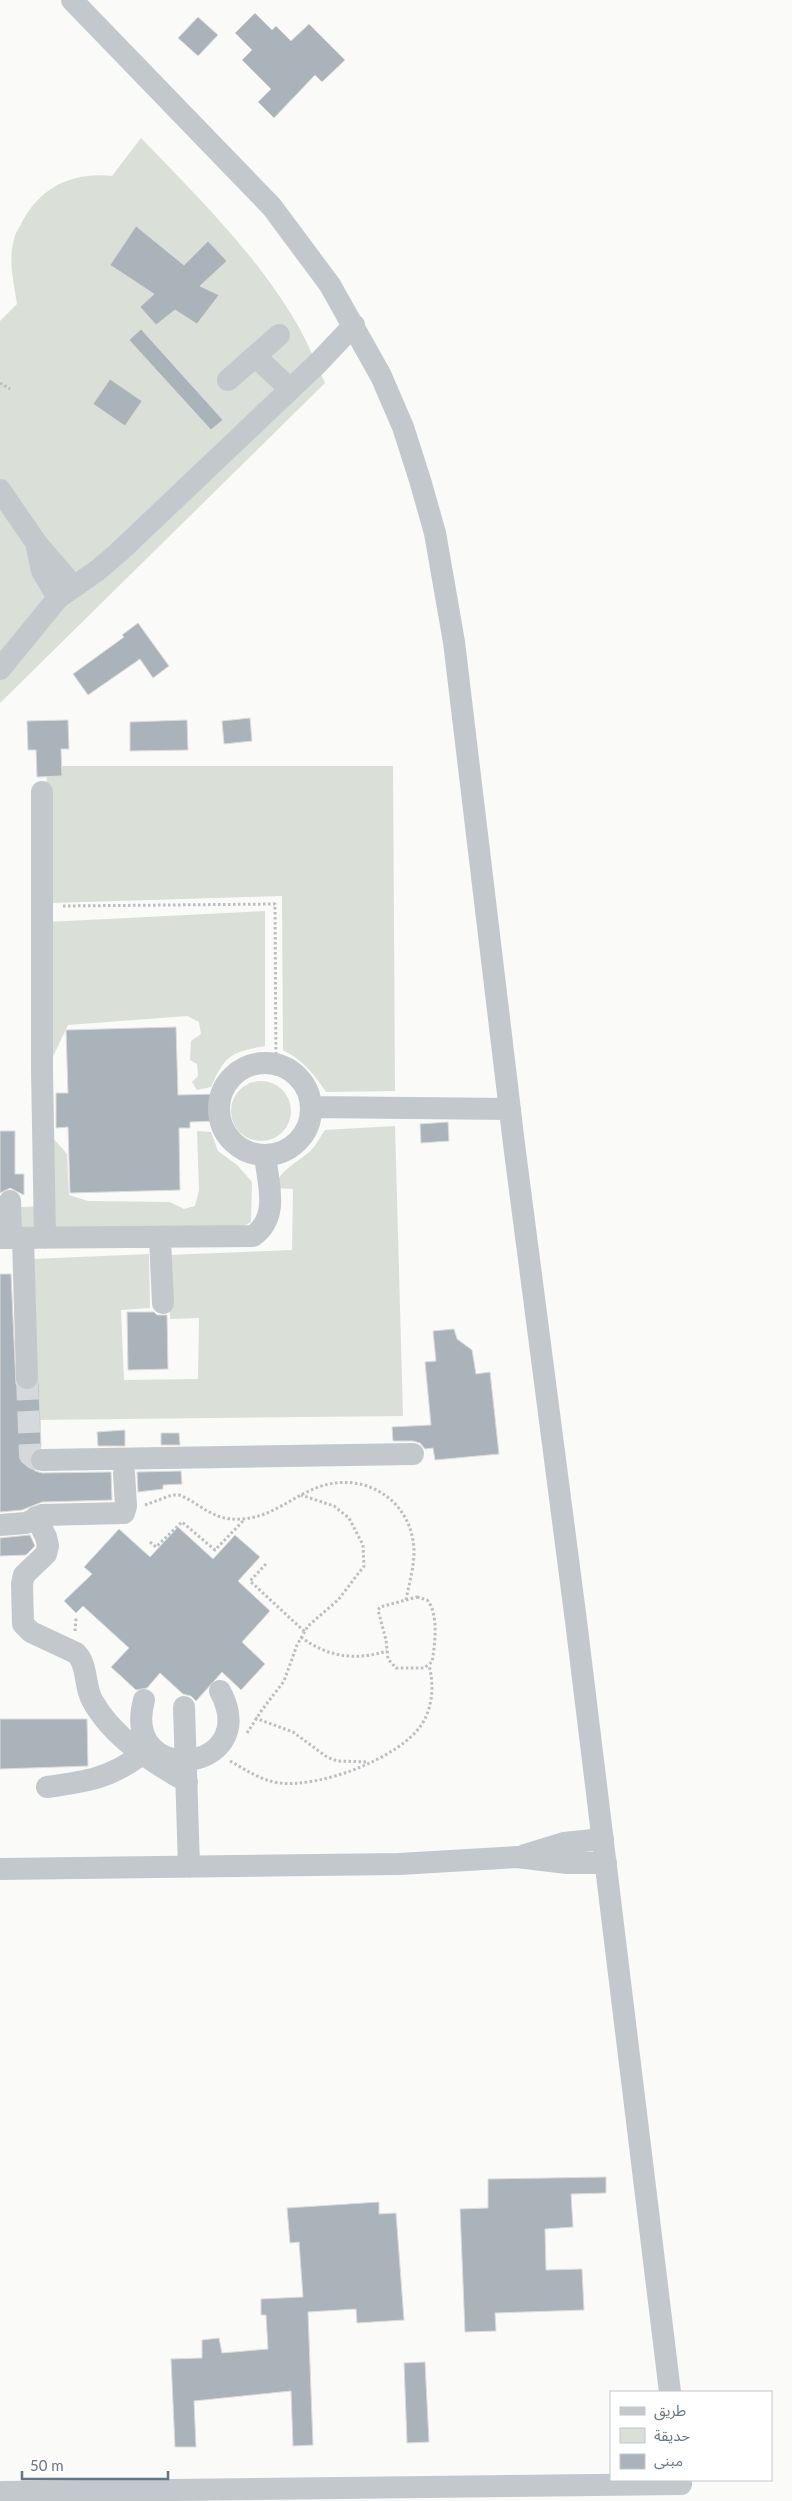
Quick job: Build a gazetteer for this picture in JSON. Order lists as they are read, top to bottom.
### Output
{
  "legend": ["طريق", "حديقة", "مبنى"],
  "scale_bar": "50 m"
}
